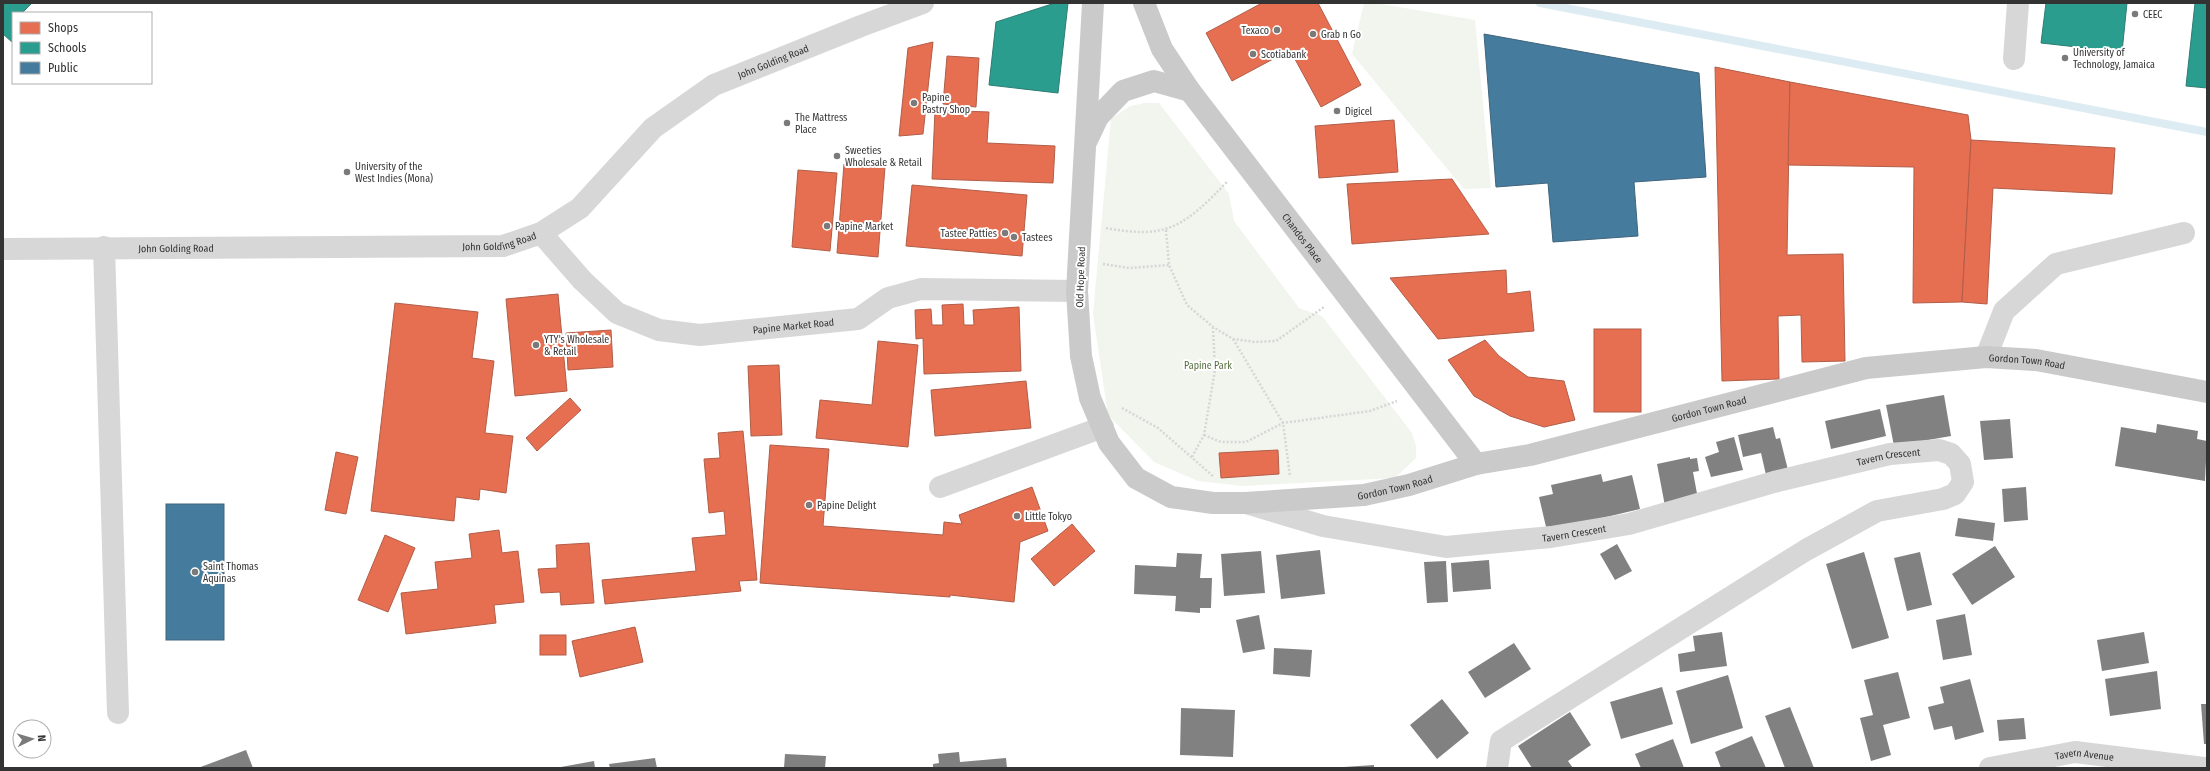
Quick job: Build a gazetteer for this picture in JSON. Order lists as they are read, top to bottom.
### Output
{
  "streets": {
    "main road": ["Chandos Place", "Old Hope Road", "Gordon Town Road"],
    "street": [
      "John Golding Road",
      "Papine Market Road",
      "Tavern Crescent",
      "Tavern Avenue"
    ]
  },
  "crossings": [
    ["John Golding Road", "Papine Market Road"],
    ["Chandos Place", "Gordon Town Road"],
    ["Old Hope Road", "Papine Market Road"],
    ["Old Hope Road", "Gordon Town Road"],
    ["Gordon Town Road", "Tavern Crescent"]
  ],
  "parks": ["Papine Park"],
  "places": [
    "CEEC",
    "Texaco",
    "Grab n Go",
    "Scotiabank",
    "University of Technology, Jamaica",
    "Papine Pastry Shop",
    "Digicel",
    "The Mattress Place",
    "Sweeties Wholesale & Retail",
    "University of the West Indies (Mona)",
    "Papine Market",
    "Tastee Patties",
    "Tastees",
    "YTY's Wholesale & Retail",
    "Papine Delight",
    "Little Tokyo",
    "Saint Thomas Aquinas"
  ],
  "legend": ["Shops", "Schools", "Public"],
  "north": "right"
}
